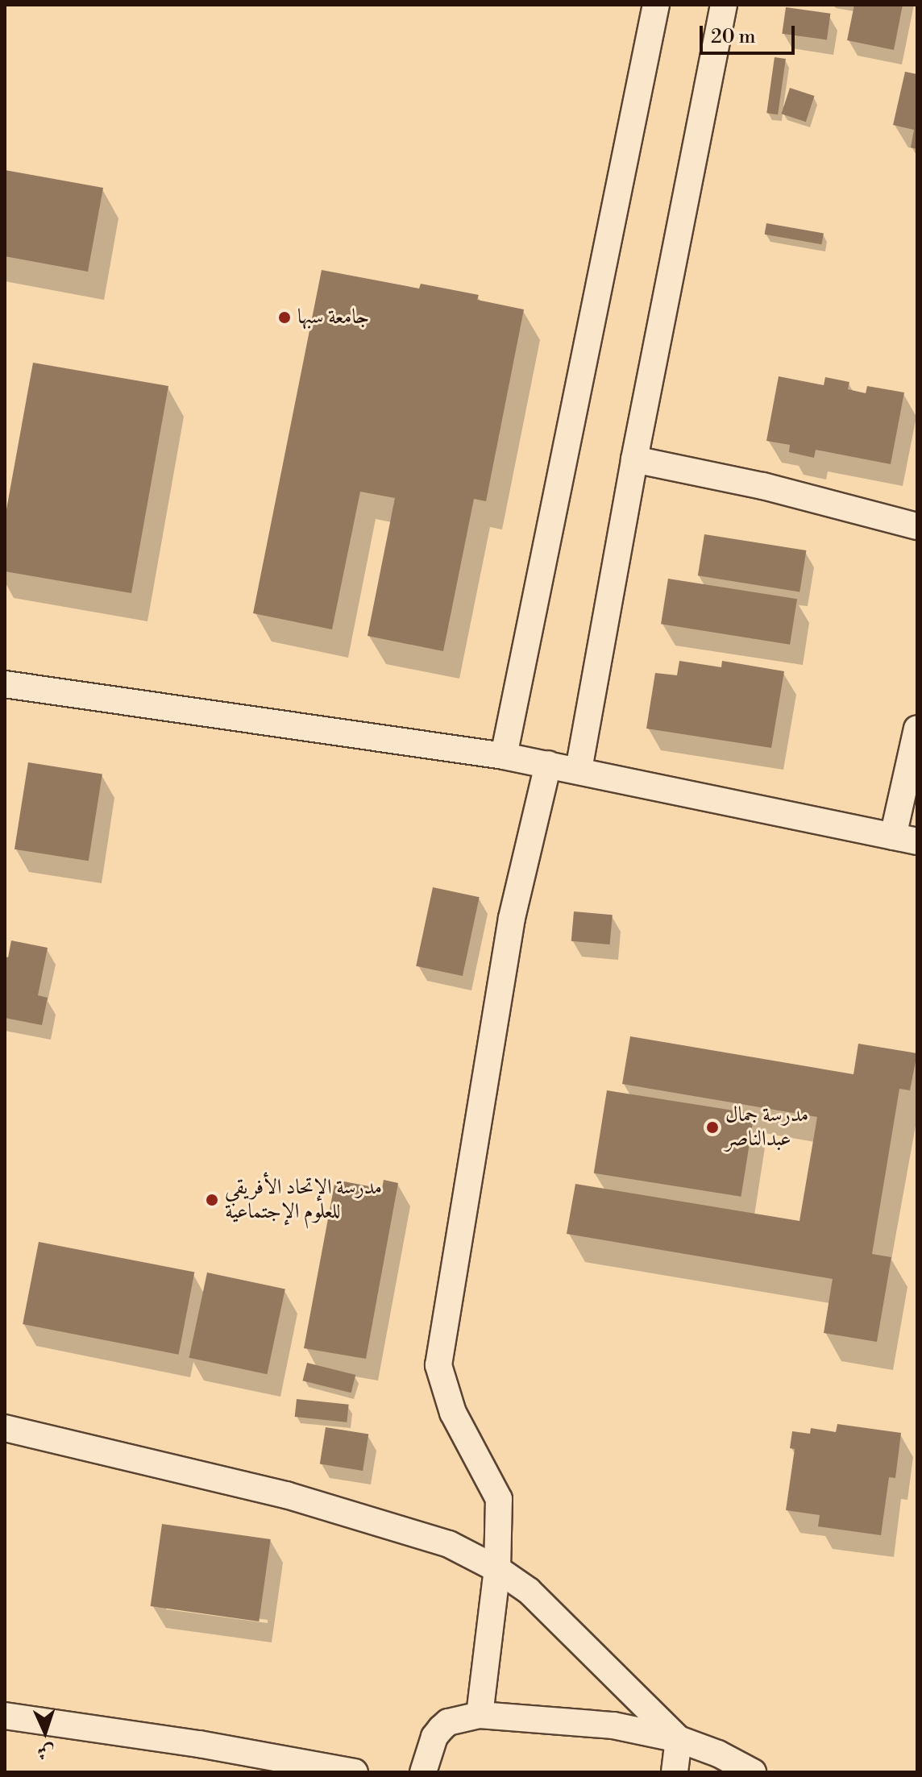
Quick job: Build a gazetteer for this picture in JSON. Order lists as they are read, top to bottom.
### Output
{
  "places": ["جامعة سبها", "مدرسة جمال عبدالناصر", "مدرسة الإتحاد الأفريقي للعلوم الإجتماعية"],
  "scale_bar": "20 m",
  "north": "bottom"
}
